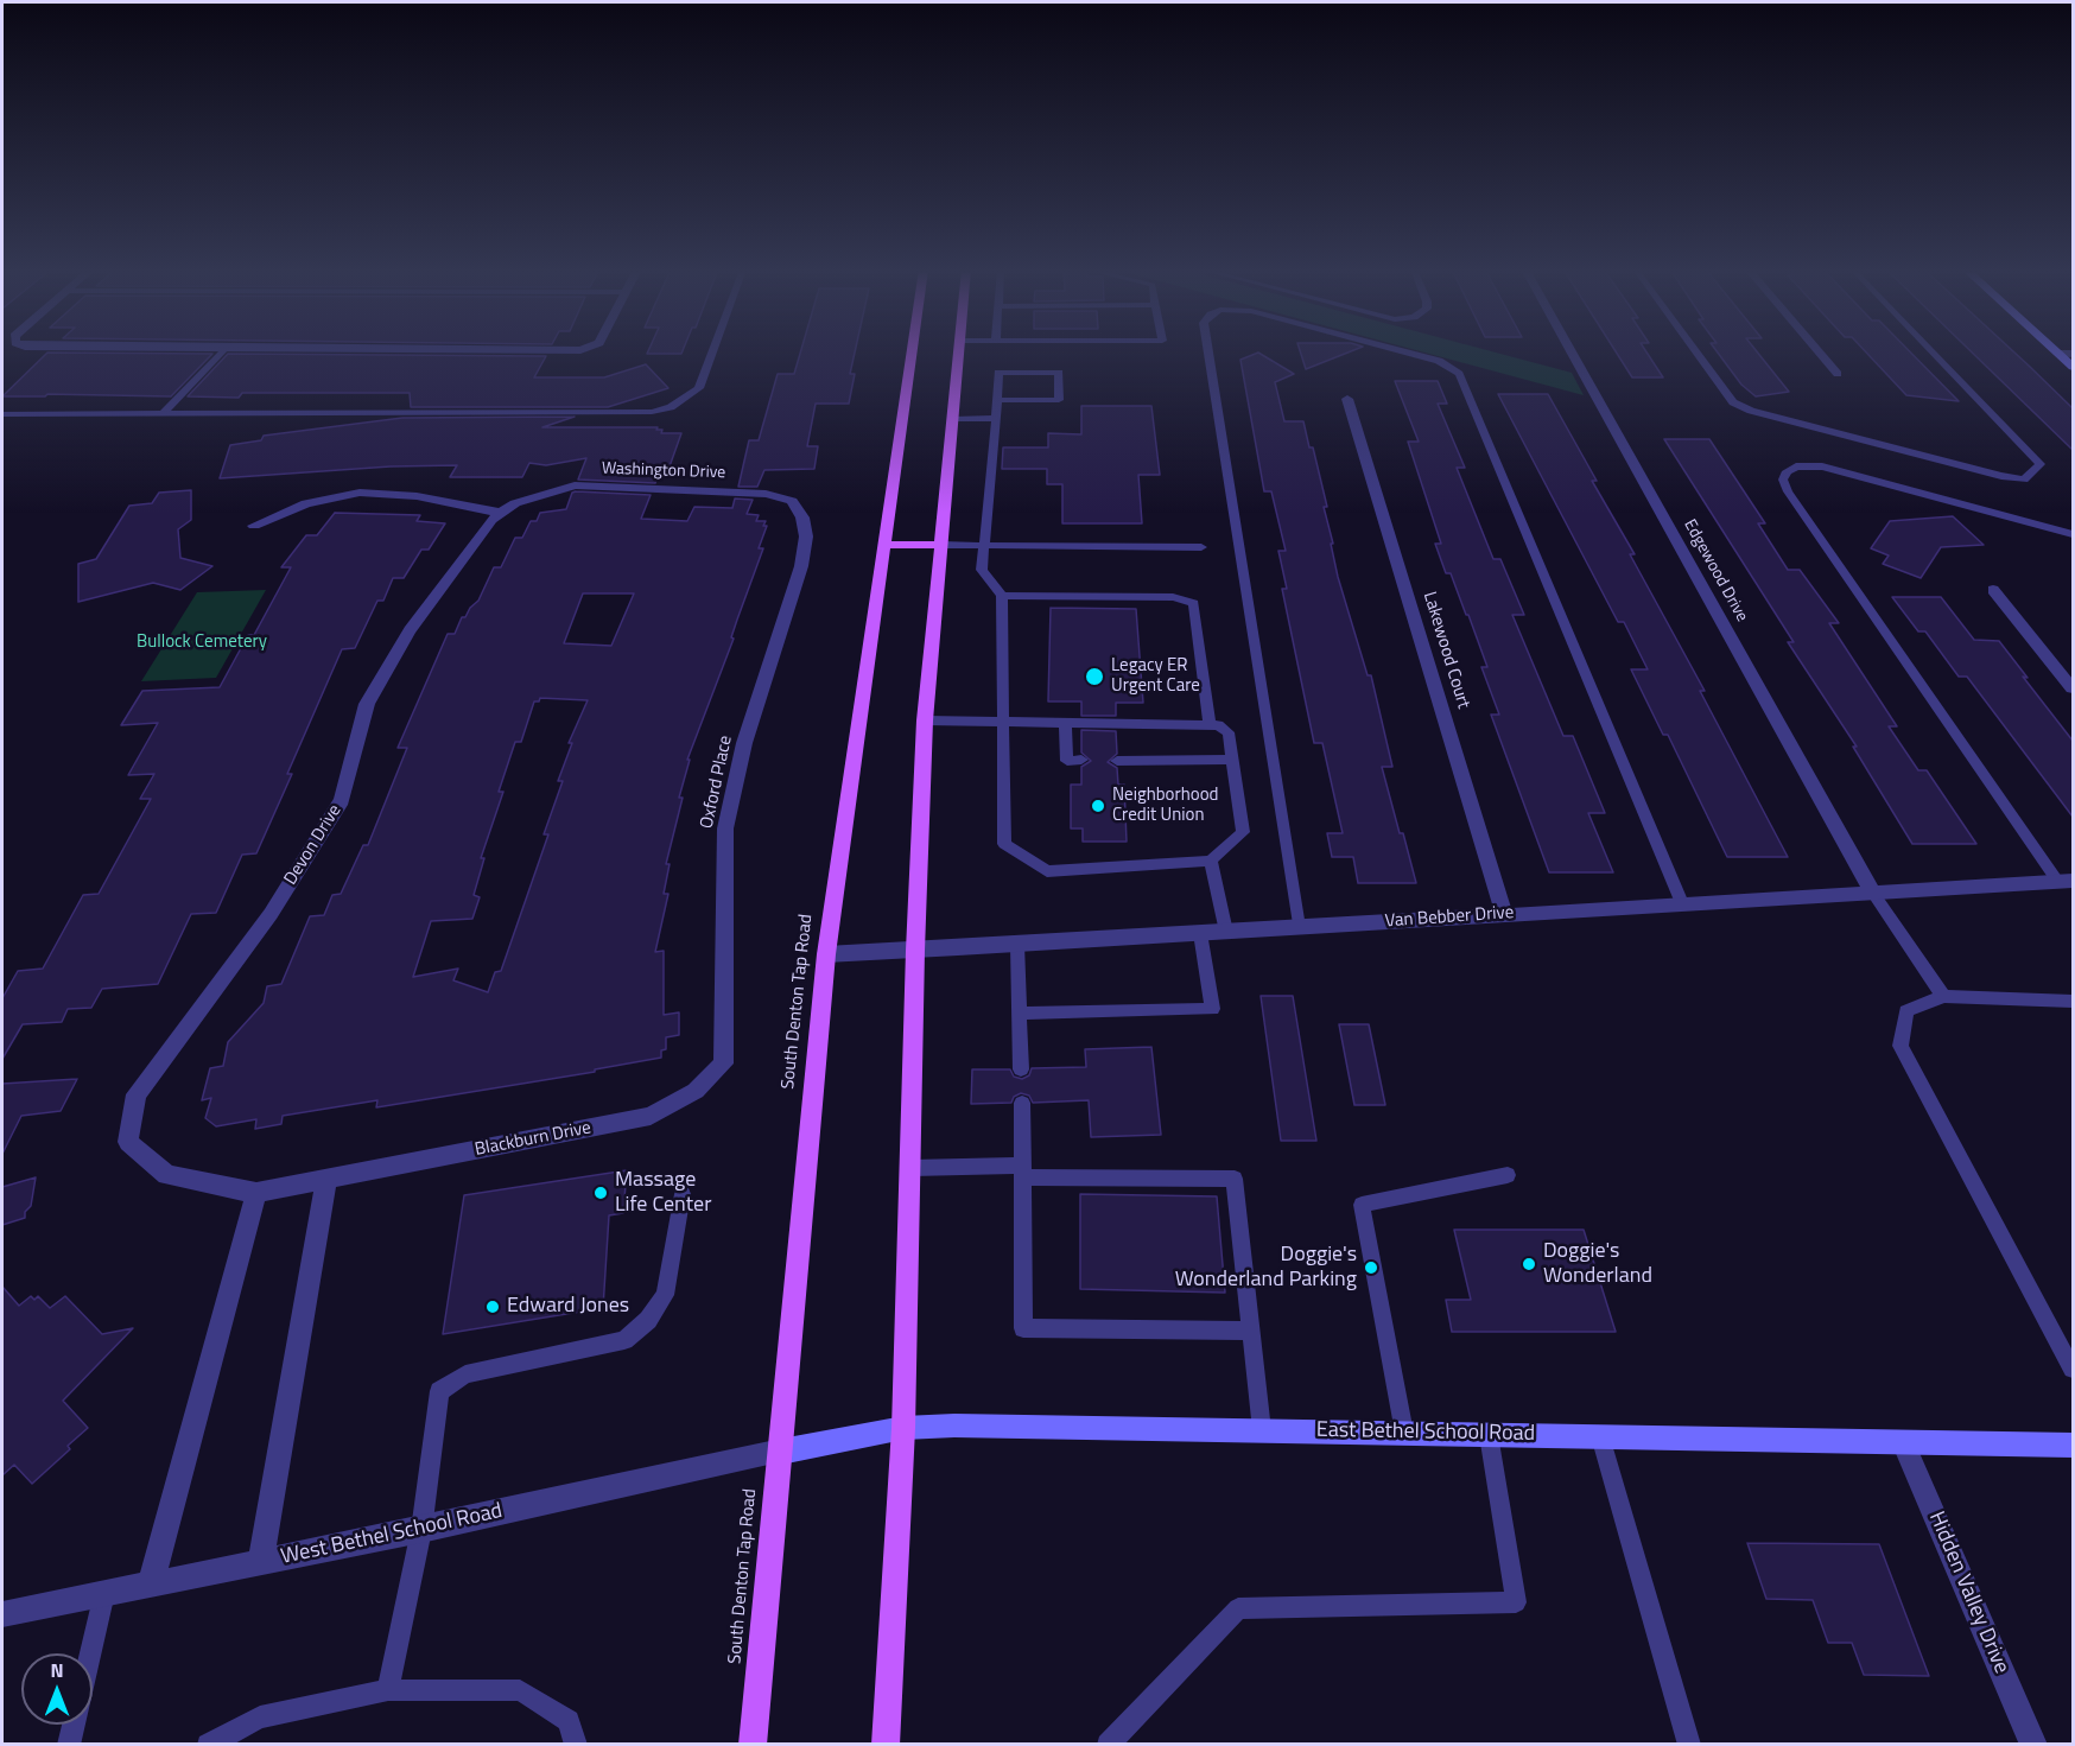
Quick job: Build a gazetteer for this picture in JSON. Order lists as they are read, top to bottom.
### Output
{
  "streets": {
    "main road": ["South Denton Tap Road"],
    "street": [
      "Washington Drive",
      "Edgewood Drive",
      "Lakewood Court",
      "Oxford Place",
      "Devon Drive",
      "Van Bebber Drive",
      "Blackburn Drive",
      "East Bethel School Road",
      "West Bethel School Road",
      "Hidden Valley Drive"
    ]
  },
  "crossings": [
    ["Washington Drive", "Oxford Place"],
    ["Washington Drive", "Devon Drive"],
    ["Edgewood Drive", "Van Bebber Drive"],
    ["Lakewood Court", "Van Bebber Drive"],
    ["Oxford Place", "Blackburn Drive"],
    ["Devon Drive", "Blackburn Drive"],
    ["Van Bebber Drive", "South Denton Tap Road"],
    ["South Denton Tap Road", "East Bethel School Road"],
    ["South Denton Tap Road", "West Bethel School Road"],
    ["East Bethel School Road", "West Bethel School Road"],
    ["East Bethel School Road", "Hidden Valley Drive"]
  ],
  "parks": ["Bullock Cemetery"],
  "places": [
    "Legacy ER Urgent Care",
    "Neighborhood Credit Union",
    "Massage Life Center",
    "Doggie's Wonderland",
    "Doggie's Wonderland Parking",
    "Edward Jones"
  ],
  "north": "top"
}
